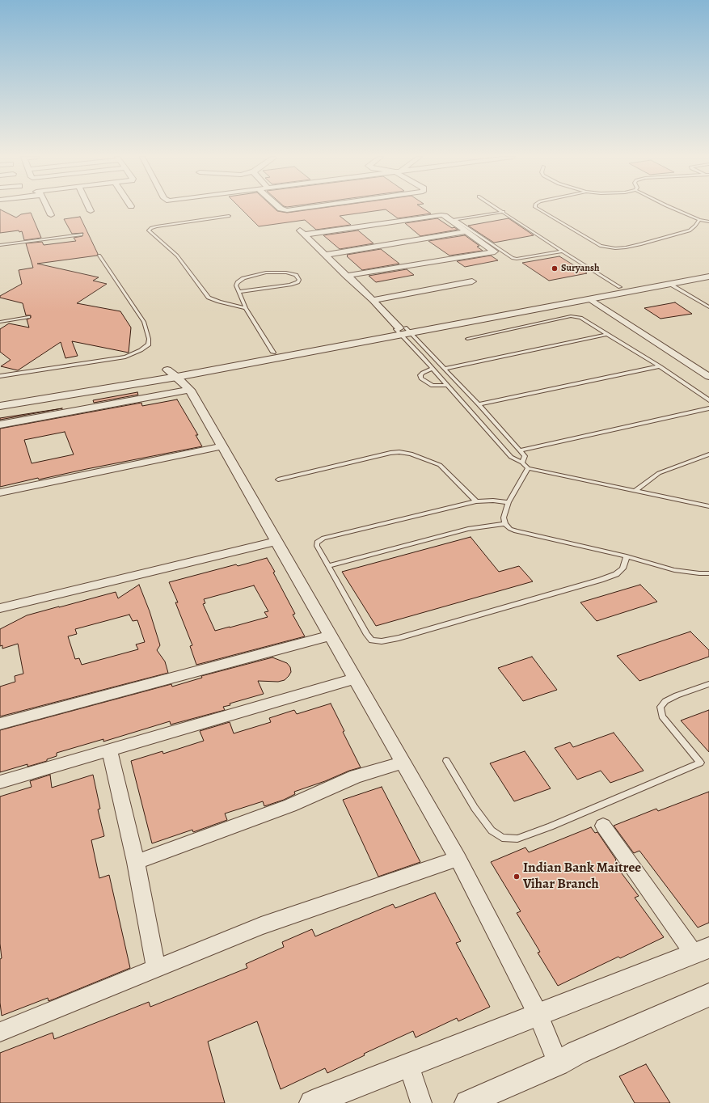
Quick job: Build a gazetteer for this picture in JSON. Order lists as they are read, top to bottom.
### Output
{
  "places": ["Suryansh", "Indian Bank Maitree Vihar Branch"]
}
